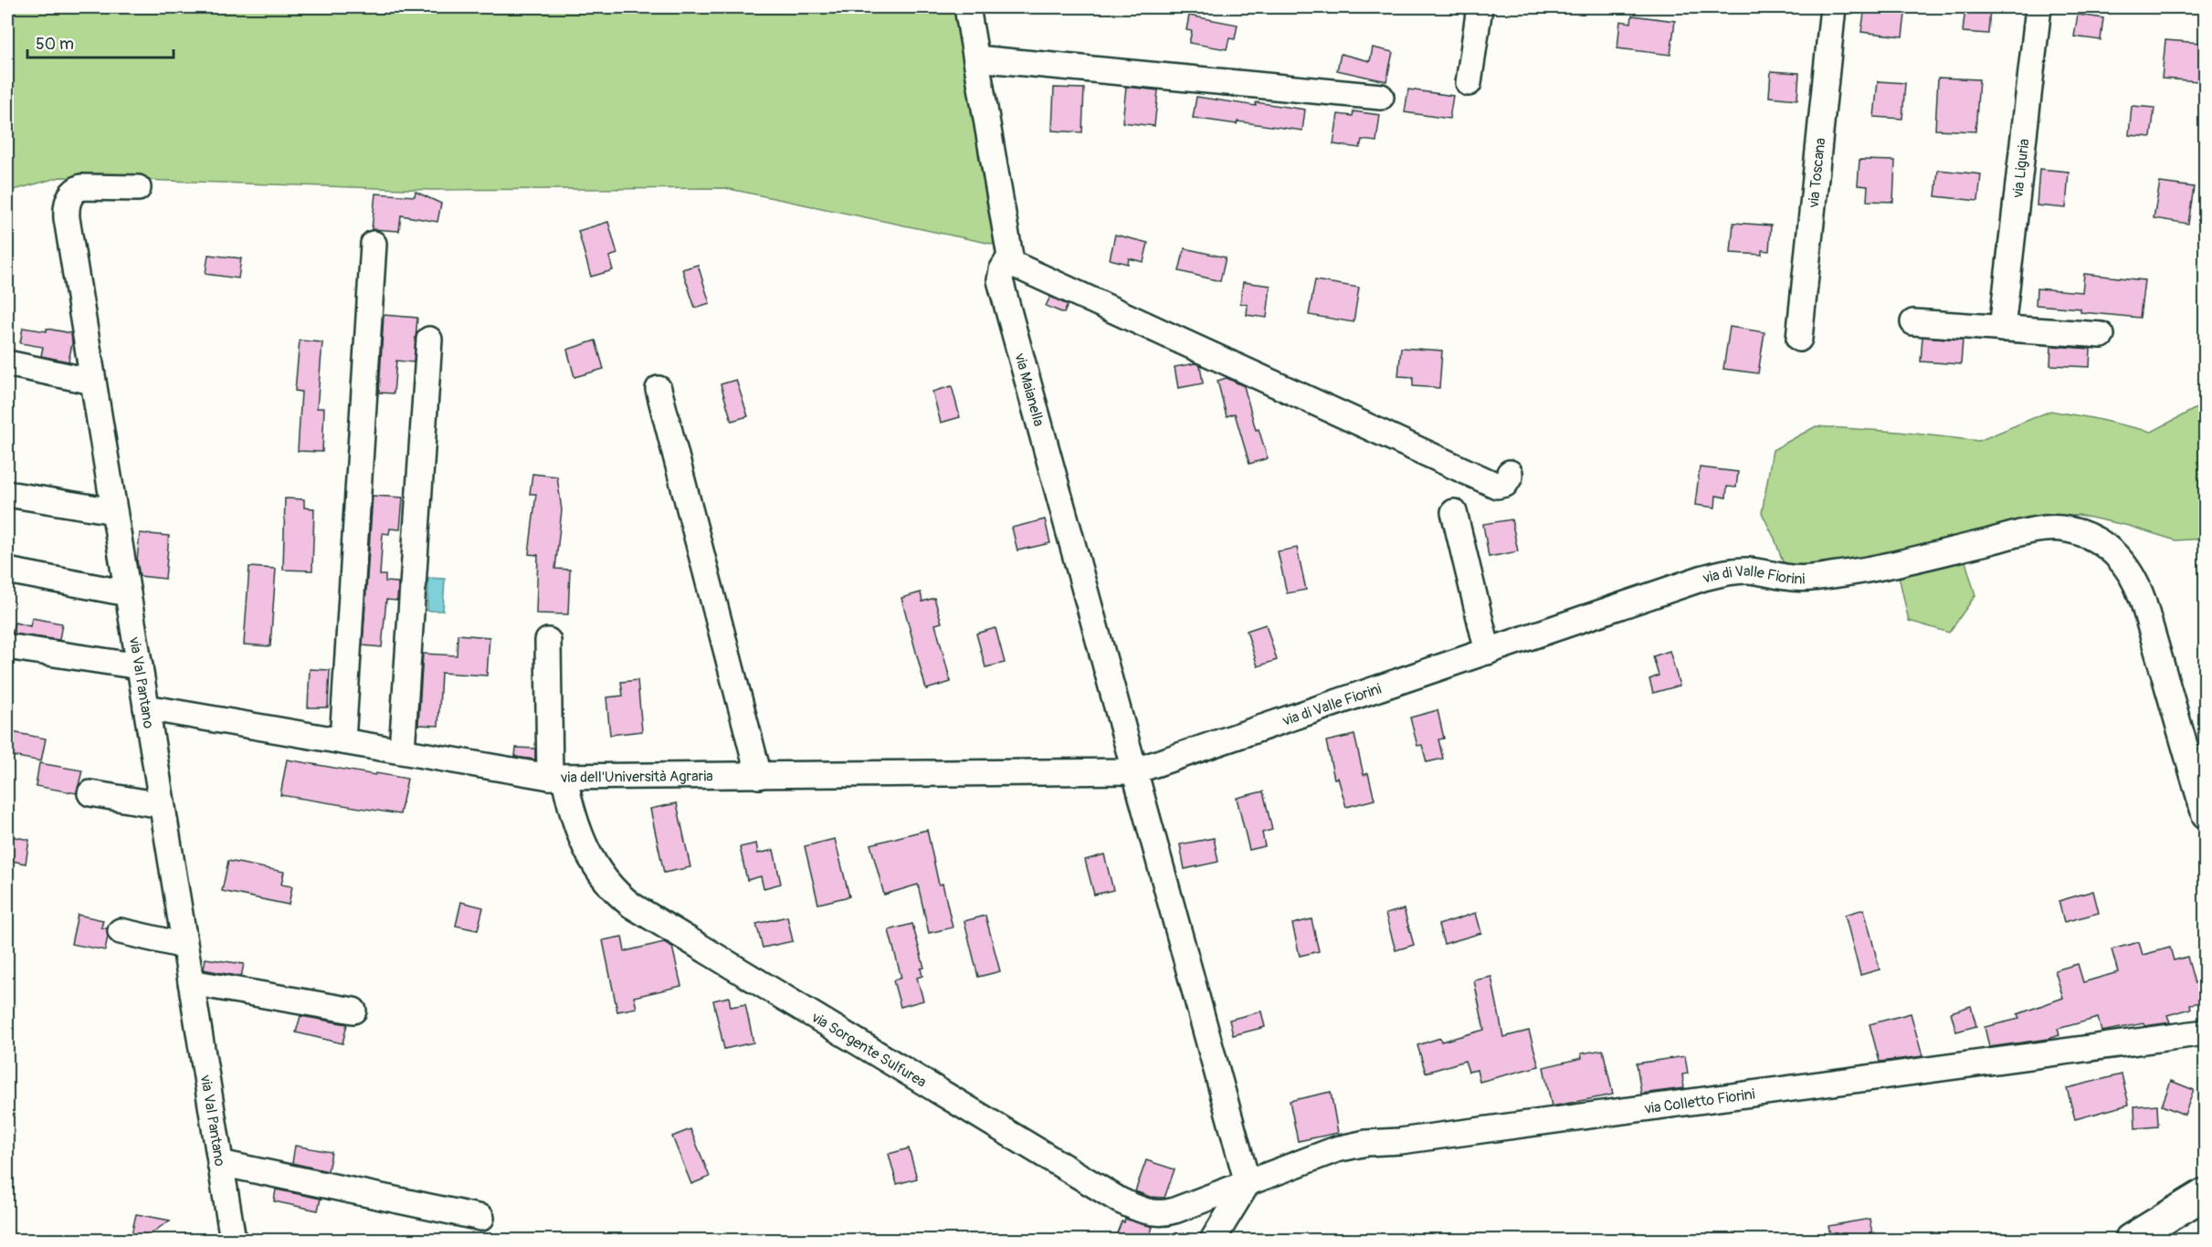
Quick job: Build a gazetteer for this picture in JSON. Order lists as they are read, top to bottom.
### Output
{
  "streets": {
    "street": [
      "via Liguria",
      "via Toscana",
      "via Maianella",
      "via di Valle Fiorini",
      "via Val Pantano",
      "via dell'Università Agraria",
      "via Sorgente Sulfurea",
      "via Colletto Fiorini"
    ]
  },
  "crossings": [
    ["via Maianella", "via di Valle Fiorini"],
    ["via Maianella", "via dell'Università Agraria"],
    ["via Maianella", "via Sorgente Sulfurea"],
    ["via Maianella", "via Colletto Fiorini"],
    ["via di Valle Fiorini", "via dell'Università Agraria"],
    ["via Val Pantano", "via dell'Università Agraria"],
    ["via dell'Università Agraria", "via Sorgente Sulfurea"],
    ["via Sorgente Sulfurea", "via Colletto Fiorini"]
  ],
  "scale_bar": "50 m"
}
